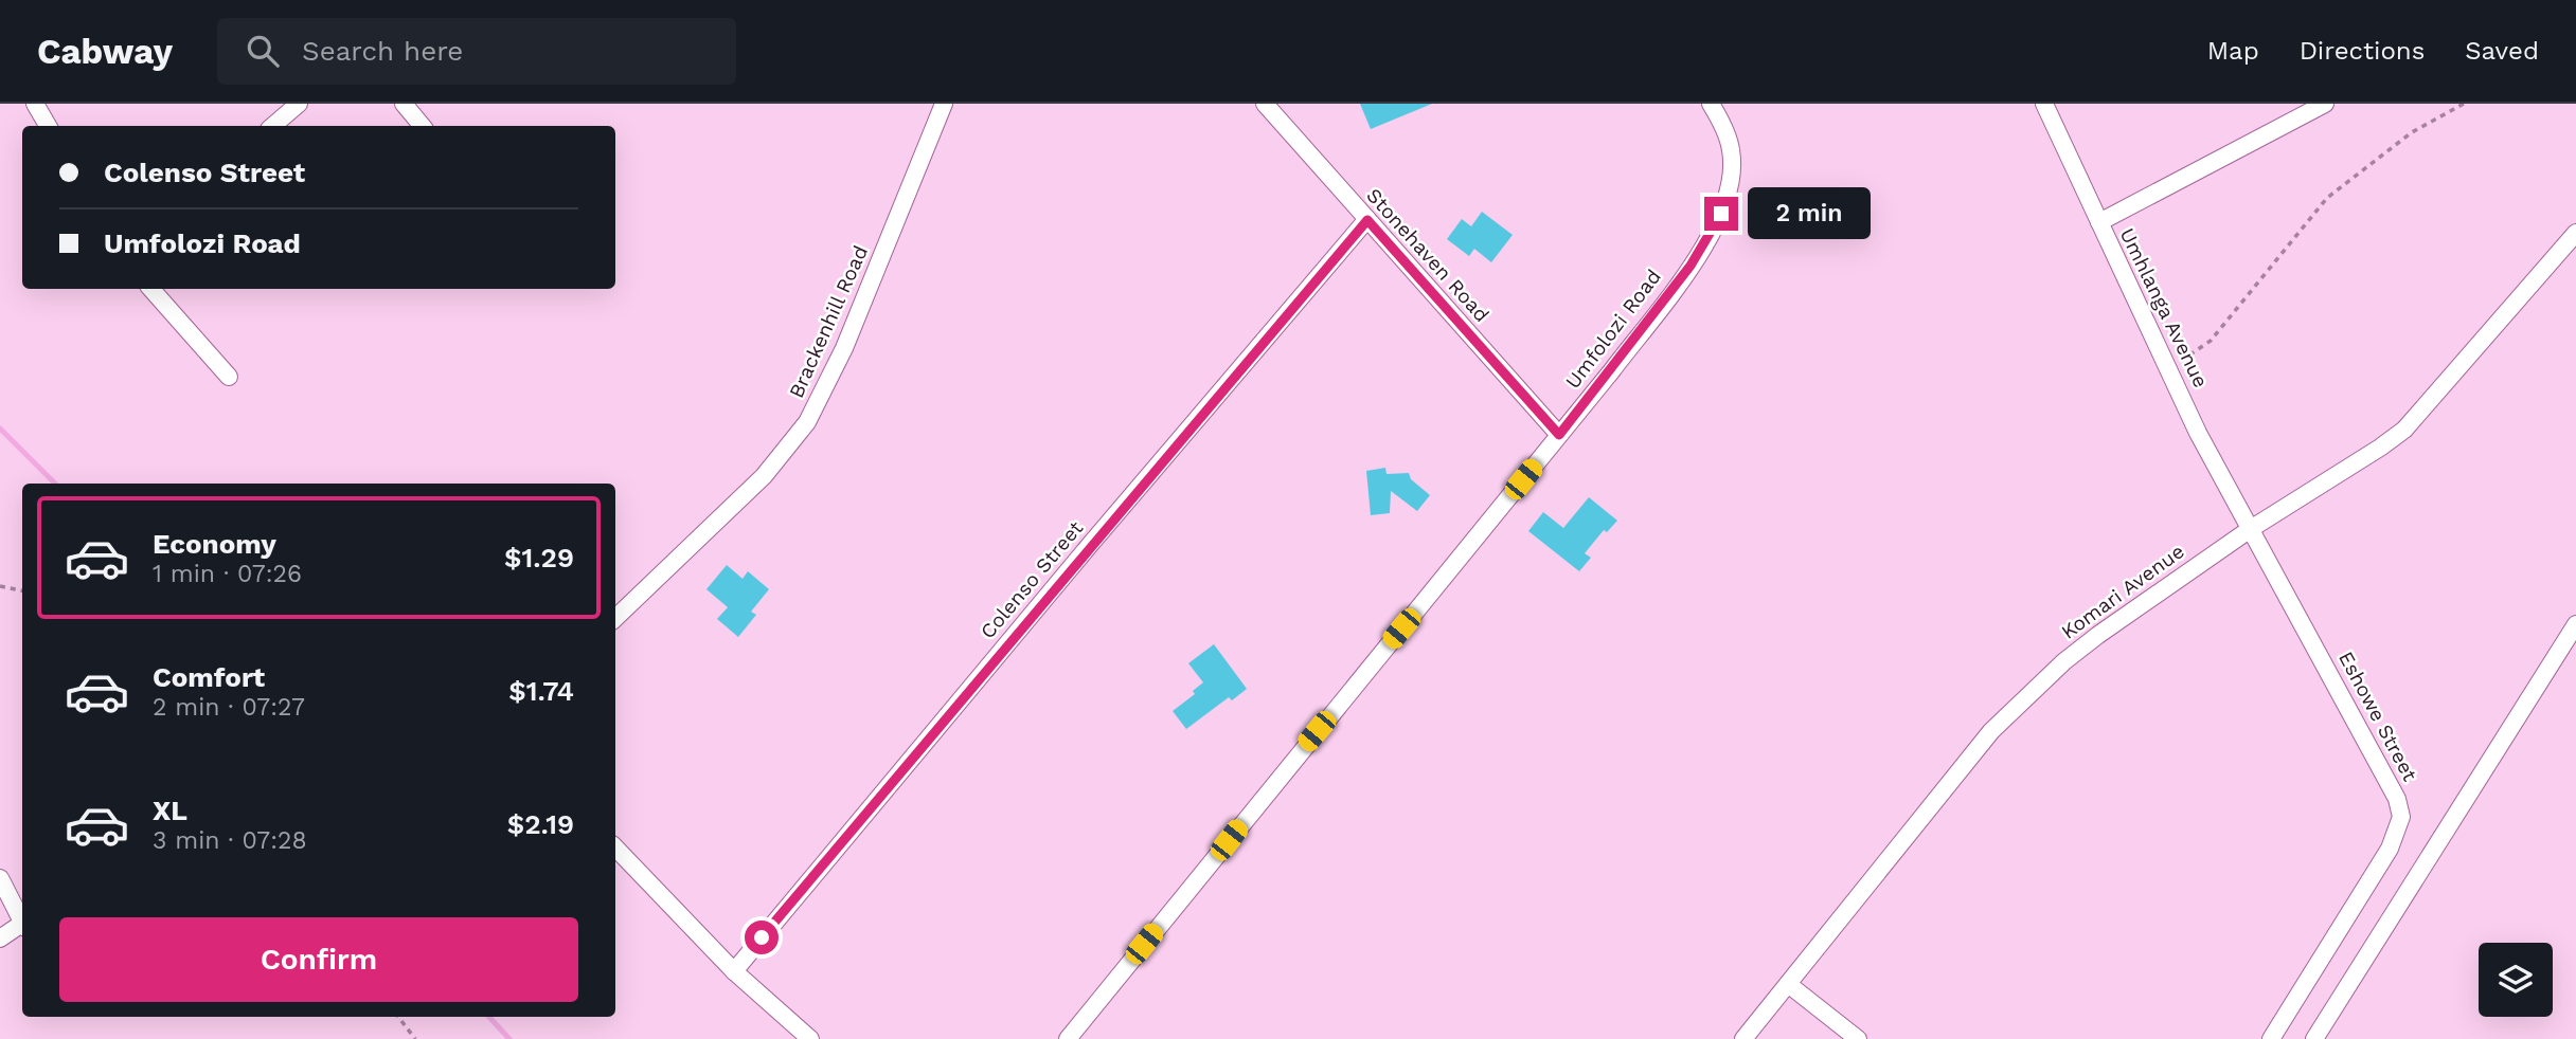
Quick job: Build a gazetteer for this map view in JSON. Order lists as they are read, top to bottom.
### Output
{
  "streets": {
    "street": [
      "Stonehaven Road",
      "Umhlanga Avenue",
      "Brackenhill Road",
      "Umfolozi Road",
      "Colenso Street",
      "Komari Avenue",
      "Eshowe Street"
    ]
  },
  "crossings": [
    ["Stonehaven Road", "Umfolozi Road"],
    ["Stonehaven Road", "Colenso Street"],
    ["Umhlanga Avenue", "Komari Avenue"],
    ["Umhlanga Avenue", "Eshowe Street"],
    ["Komari Avenue", "Eshowe Street"]
  ],
  "page": {
    "header": "Cabway",
    "search": "Search here",
    "nav": ["Map", "Directions", "Saved"],
    "banner": ["Colenso Street", "Umfolozi Road"],
    "bubble": "2 min",
    "list": [
      {
        "name": "Economy",
        "note": "1 min · 07:26",
        "value": "$1.29"
      },
      {
        "name": "Comfort",
        "note": "2 min · 07:27",
        "value": "$1.74"
      },
      {
        "name": "XL",
        "note": "3 min · 07:28",
        "value": "$2.19"
      }
    ],
    "buttons": "Confirm"
  }
}
